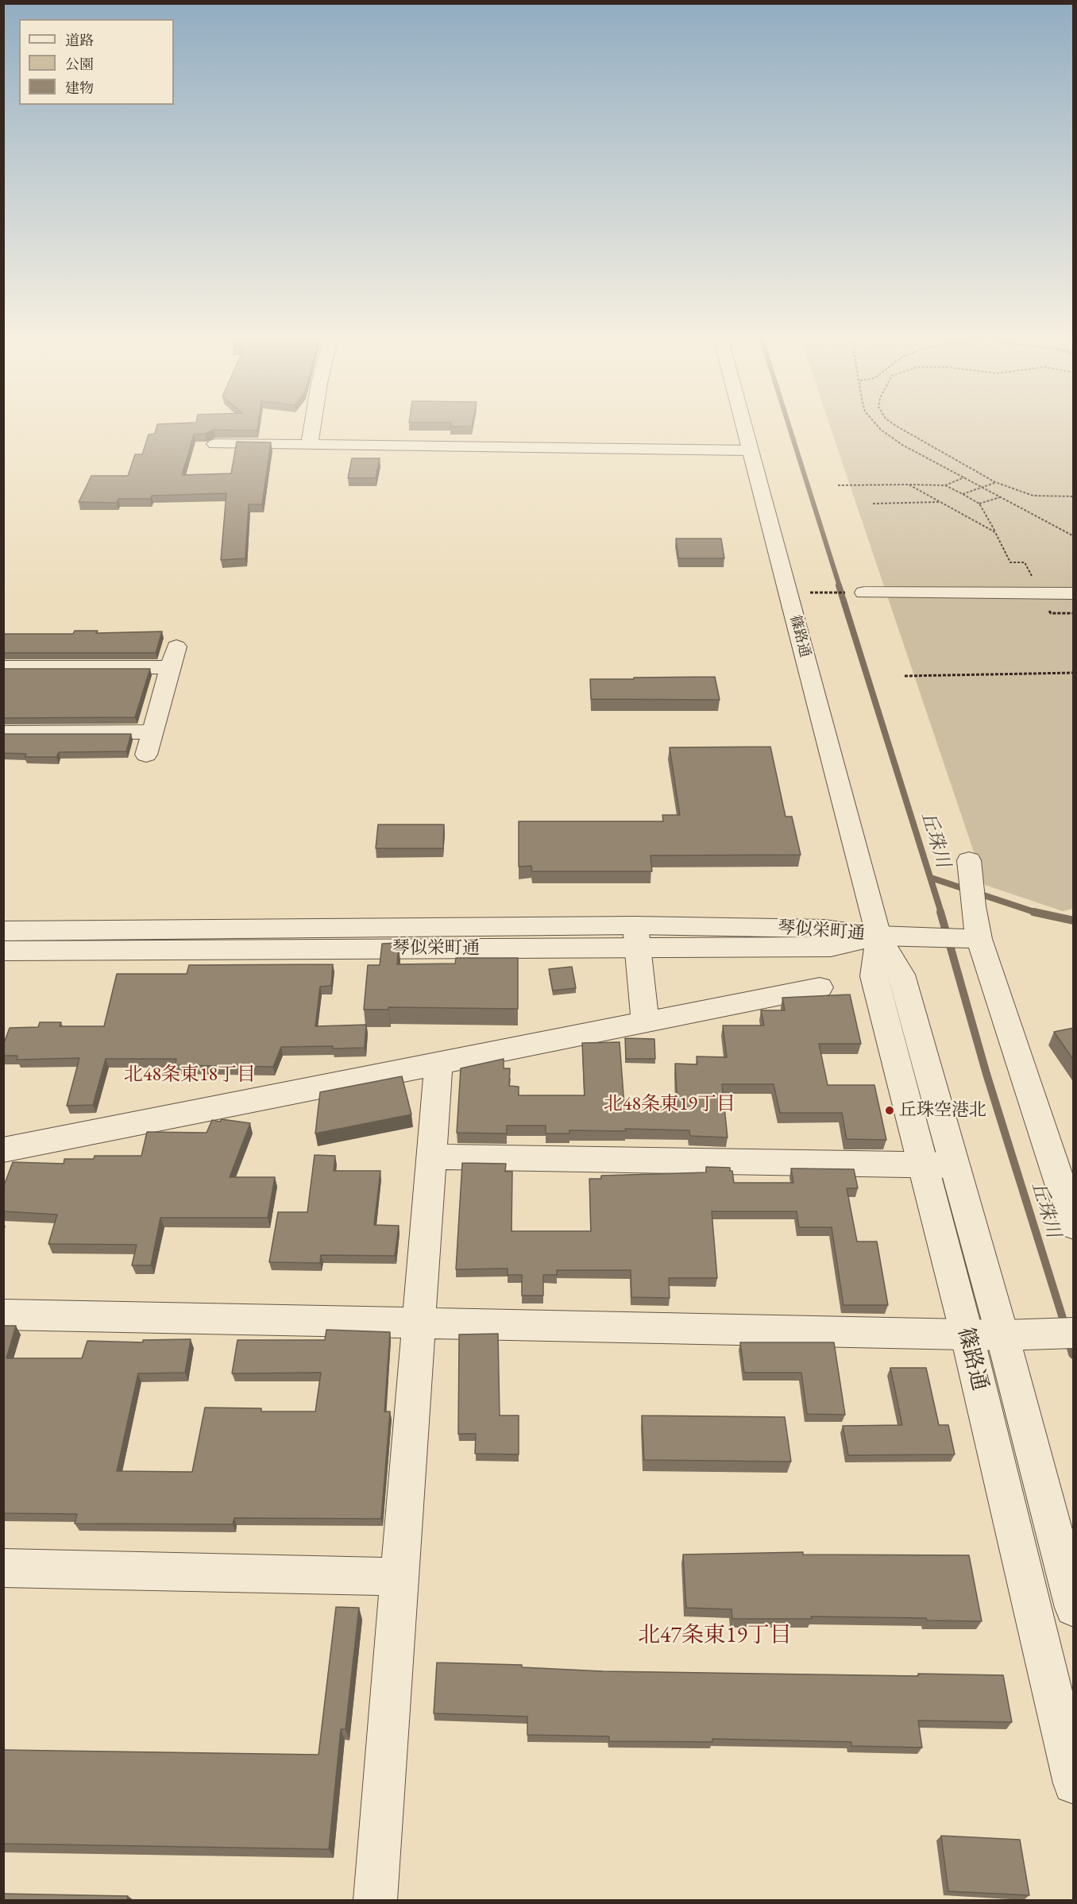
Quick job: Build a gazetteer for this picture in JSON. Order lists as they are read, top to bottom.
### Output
{
  "streets": {
    "street": ["篠路通", "琴似栄町通"]
  },
  "crossings": [
    ["篠路通", "琴似栄町通"]
  ],
  "districts": ["北48条東18丁目", "北48条東19丁目", "北47条東19丁目"],
  "water": ["丘珠川"],
  "places": ["丘珠空港北"],
  "legend": ["道路", "公園", "建物"]
}
